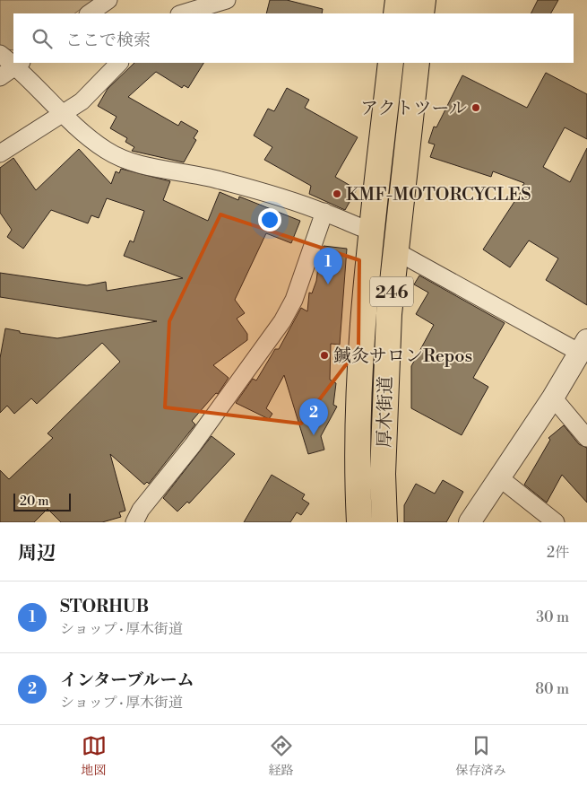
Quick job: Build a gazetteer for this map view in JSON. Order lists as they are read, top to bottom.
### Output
{
  "streets": {
    "highway": ["246", "厚木街道"]
  },
  "places": ["アクトツール", "KMF-MOTORCYCLES", "鍼灸サロンRepos"],
  "scale_bar": "20 m",
  "page": {
    "search": "ここで検索",
    "pins": ["1", "2"],
    "scale": "20 m",
    "heading": ["周辺", "2件"],
    "list": [
      {
        "mark": "1",
        "name": "STORHUB",
        "note": "ショップ · 厚木街道",
        "value": "30 m"
      },
      {
        "mark": "2",
        "name": "インターブルーム",
        "note": "ショップ · 厚木街道",
        "value": "80 m"
      }
    ],
    "nav": ["地図", "経路", "保存済み"]
  }
}
